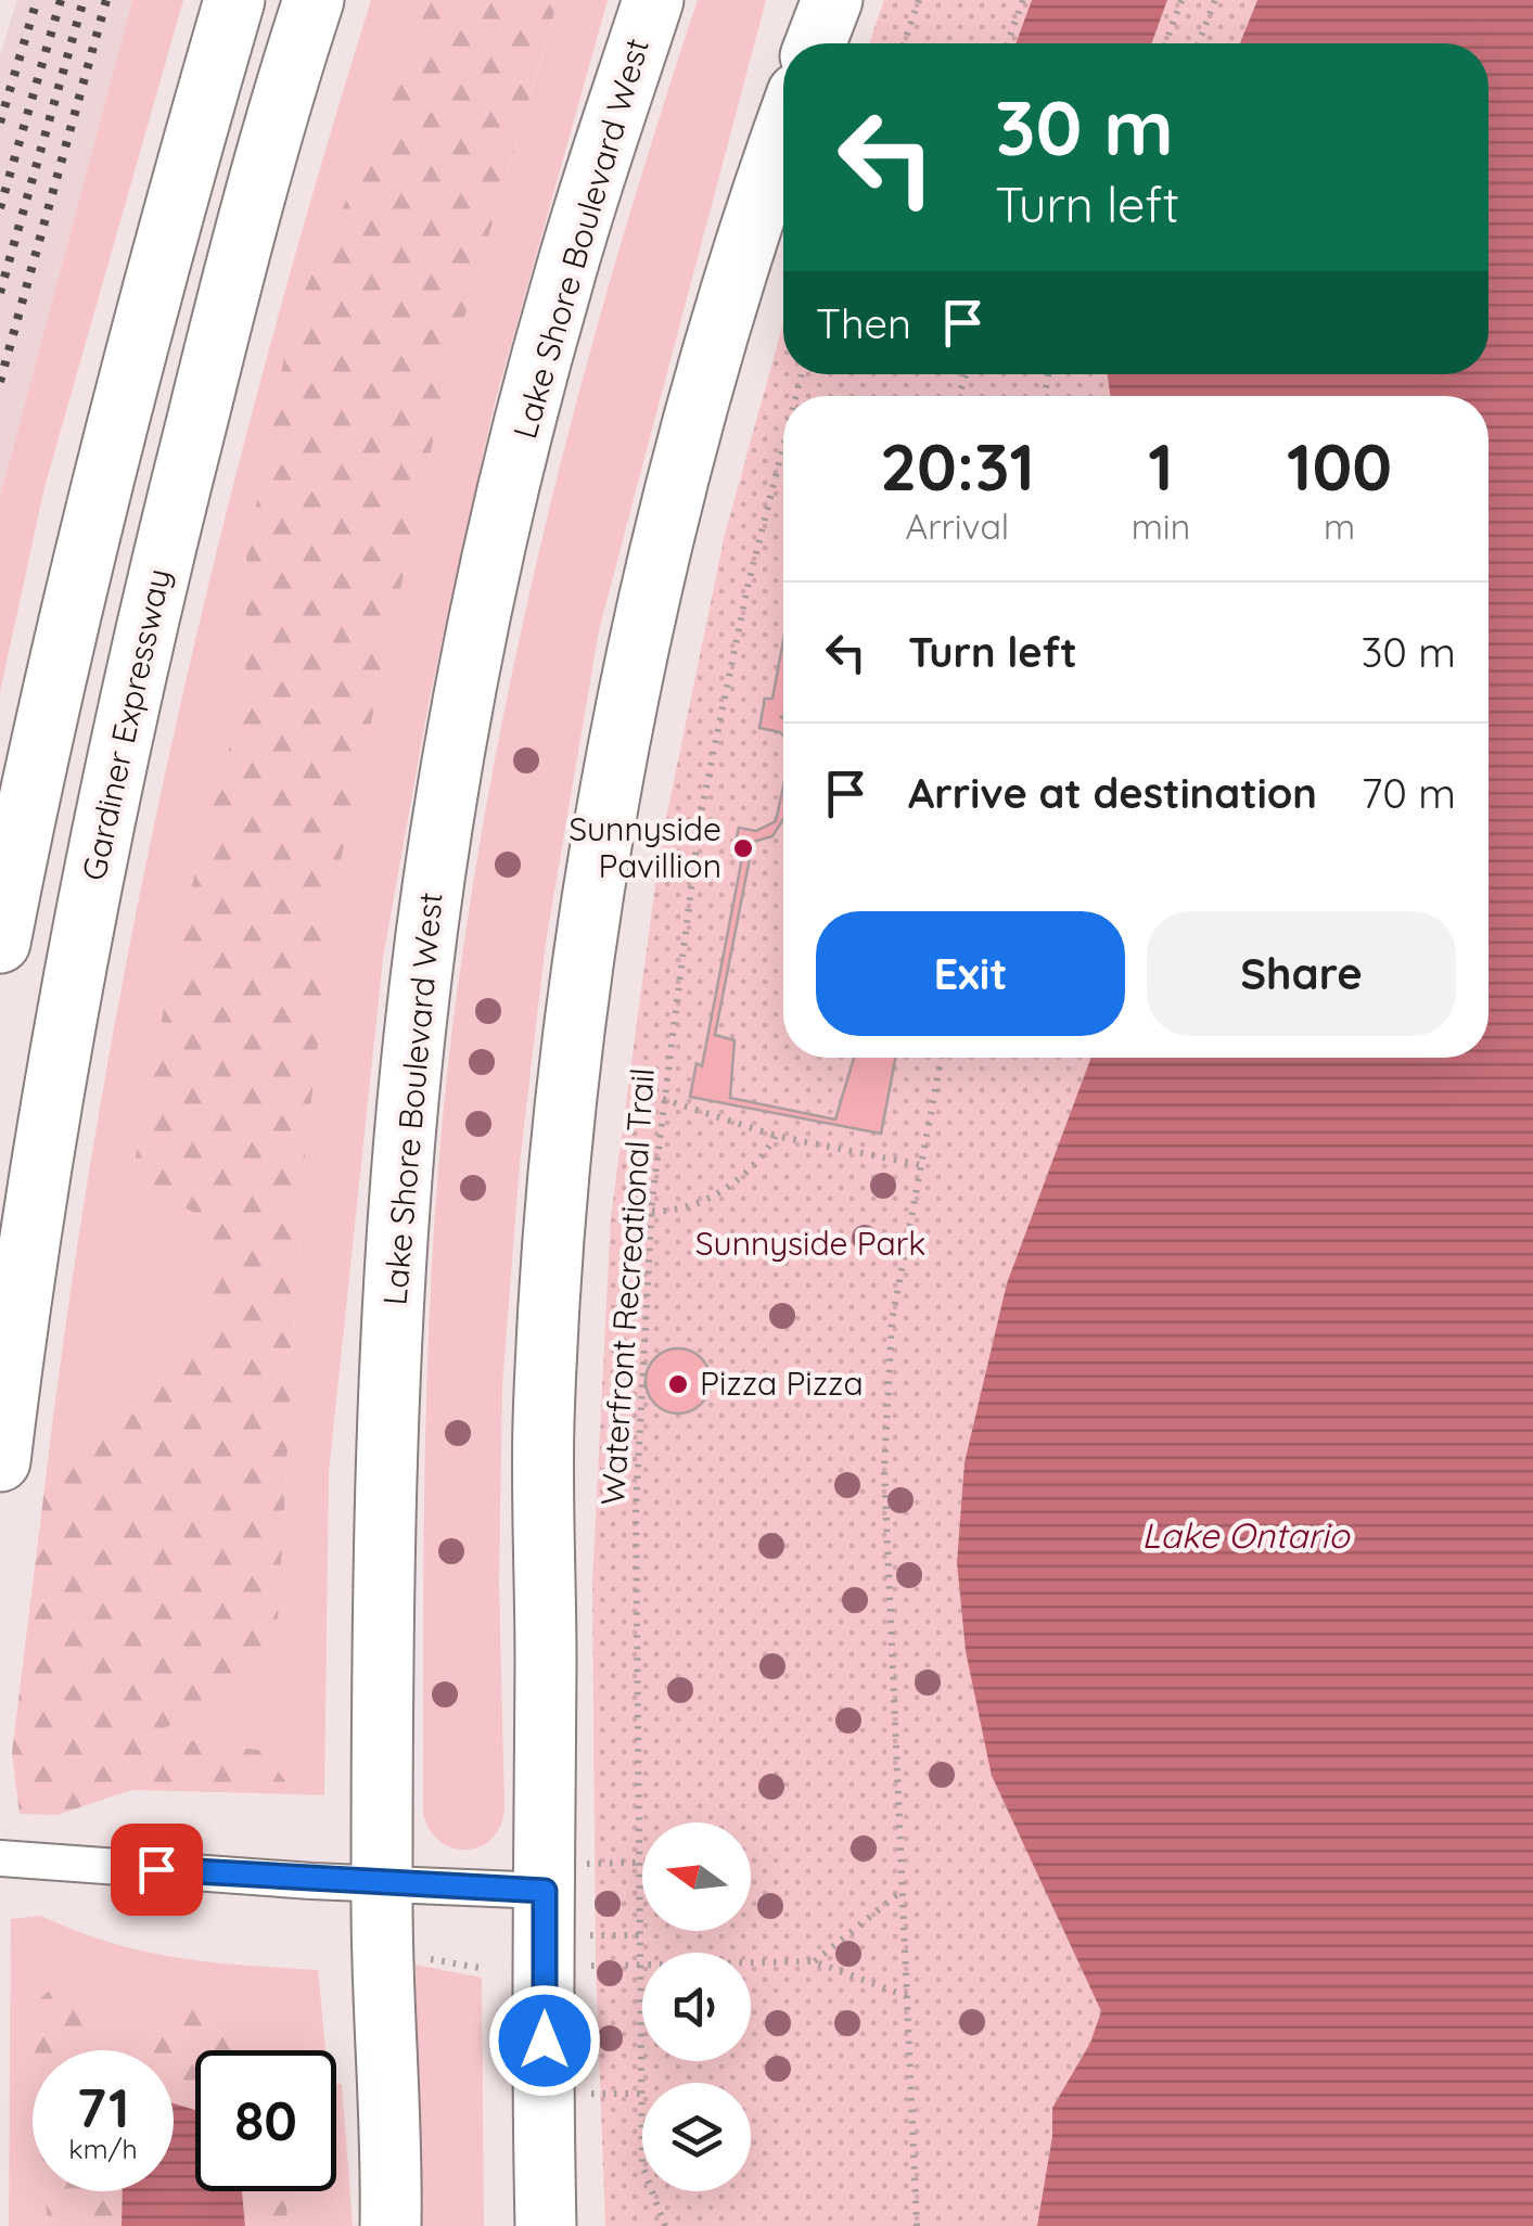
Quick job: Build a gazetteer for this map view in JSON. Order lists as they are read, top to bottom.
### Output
{
  "streets": {
    "highway": ["Lake Shore Boulevard West", "Gardiner Expressway"],
    "path": ["Waterfront Recreational Trail"]
  },
  "water": ["Lake Ontario"],
  "parks": ["Sunnyside Park"],
  "places": ["Sunnyside Pavillion", "Pizza Pizza"],
  "north": "left",
  "page": {
    "turn": ["30 m", "Turn left"],
    "then": "Then",
    "eta": [
      "20:31",
      "Arrival",
      "1",
      "min",
      "100",
      "m"
    ],
    "list": [
      {
        "name": "Turn left",
        "value": "30 m"
      },
      {
        "name": "Arrive at destination",
        "value": "70 m"
      }
    ],
    "buttons": ["Exit", "Share"],
    "speed": "71 km/h",
    "limit": "80"
  }
}
